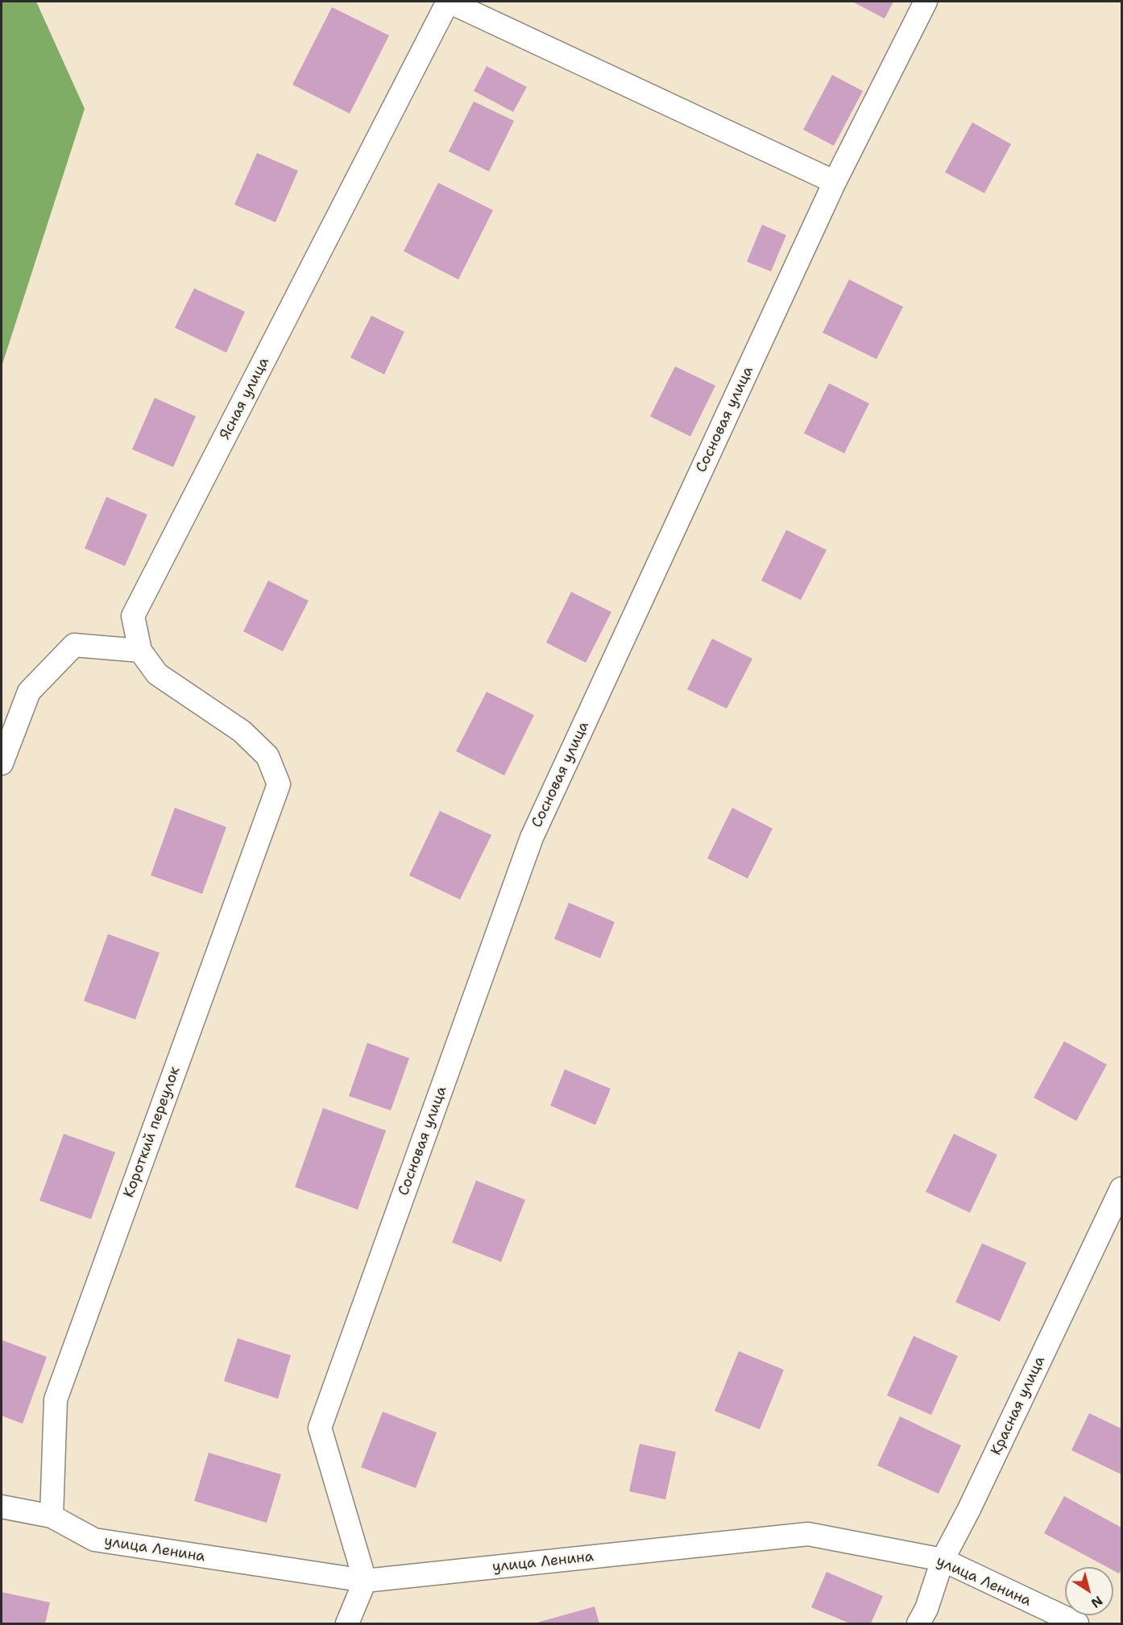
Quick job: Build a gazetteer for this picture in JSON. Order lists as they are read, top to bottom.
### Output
{
  "streets": {
    "street": [
      "Ясная улица",
      "Сосновая улица",
      "Короткий переулок",
      "Красная улица",
      "улица Ленина"
    ]
  },
  "crossings": [
    ["Ясная улица", "Короткий переулок"],
    ["Сосновая улица", "улица Ленина"],
    ["Короткий переулок", "улица Ленина"],
    ["Красная улица", "улица Ленина"]
  ],
  "north": "bottom right"
}
